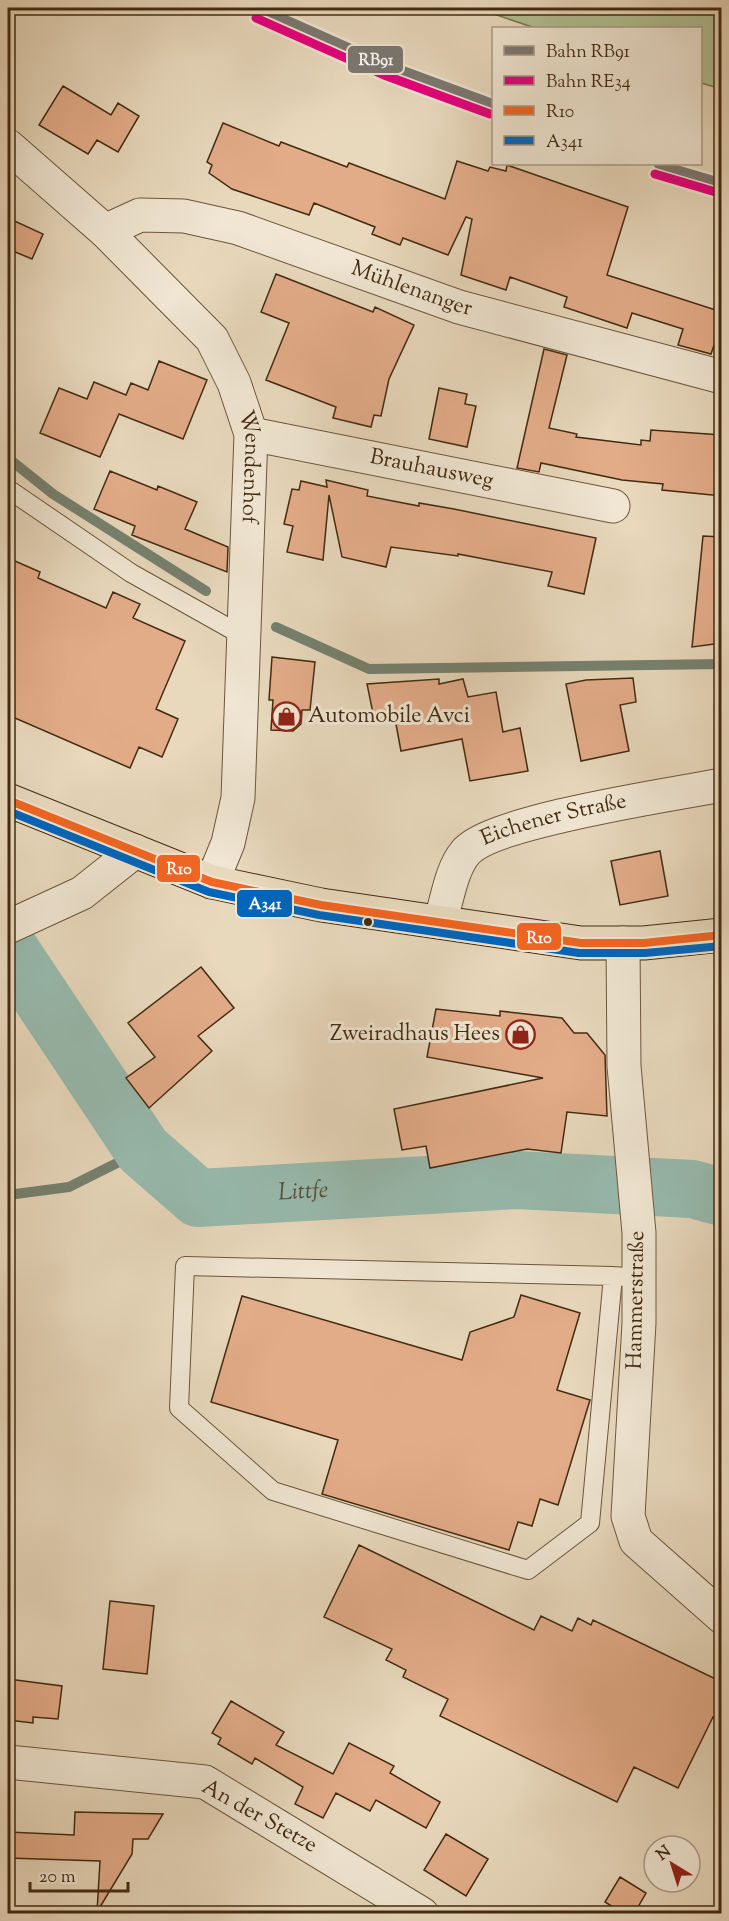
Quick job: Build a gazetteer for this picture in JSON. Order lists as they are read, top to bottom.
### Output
{
  "streets": {
    "street": [
      "Mühlenanger",
      "Wendenhof",
      "Brauhausweg",
      "Eichener Straße",
      "Hammerstraße",
      "An der Stetze"
    ]
  },
  "crossings": [
    ["Mühlenanger", "Wendenhof"],
    ["Wendenhof", "Brauhausweg"]
  ],
  "water": ["Littfe"],
  "places": {
    "shop": ["Automobile Avci", "Zweiradhaus Hees"]
  },
  "lines": [
    "rail line RB91",
    "rail line RE34",
    "transit line R10",
    "transit line A341"
  ],
  "legend": [
    "Bahn RB91",
    "Bahn RE34",
    "R10",
    "A341"
  ],
  "scale_bar": "20 m",
  "north": "top left"
}
